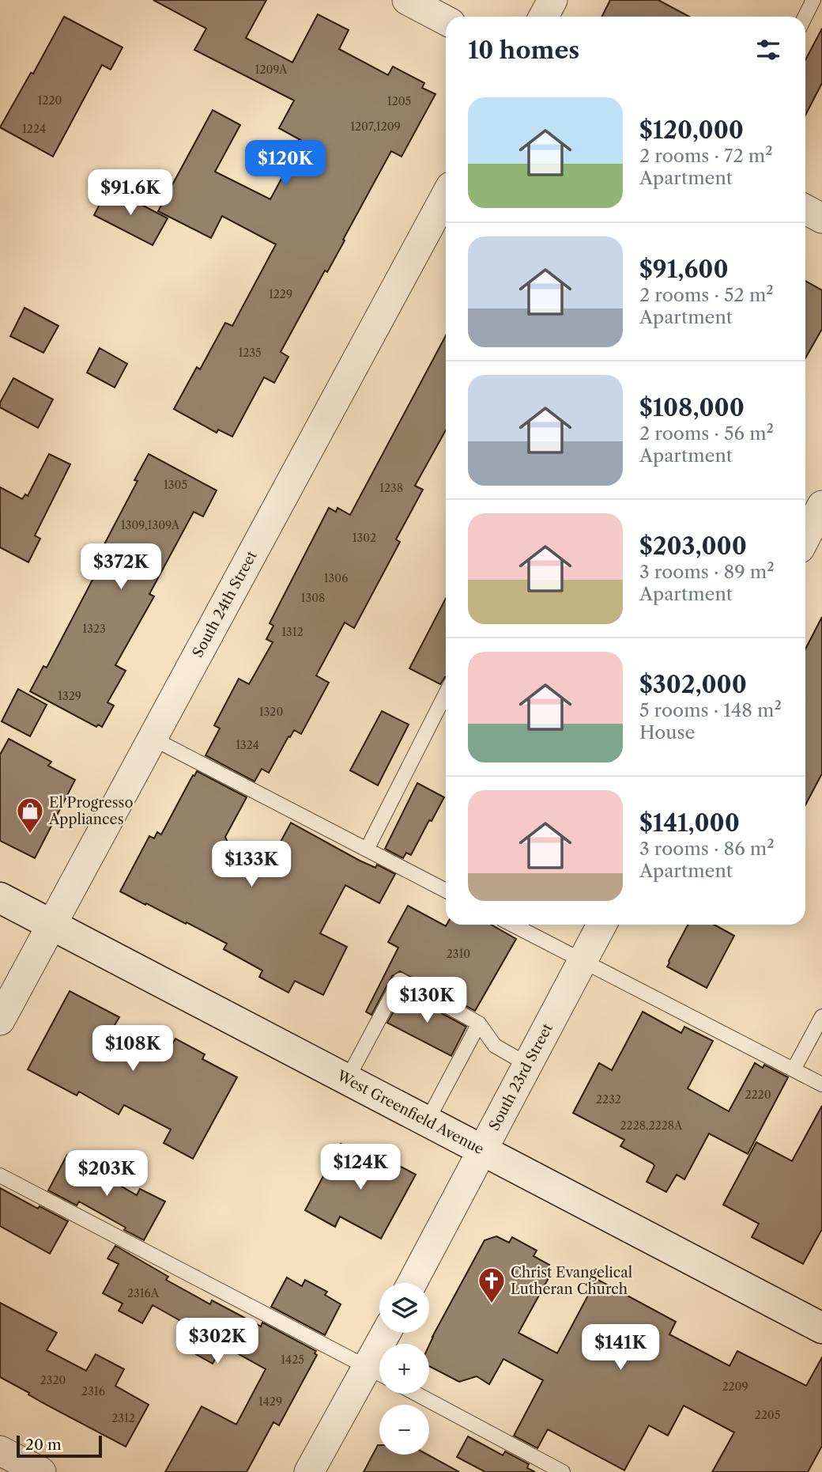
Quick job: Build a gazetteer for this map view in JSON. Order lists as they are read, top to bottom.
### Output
{
  "streets": {
    "main road": ["West Greenfield Avenue"],
    "street": ["South 24th Street", "South 23rd Street"]
  },
  "crossings": [
    ["South 24th Street", "West Greenfield Avenue"],
    ["South 23rd Street", "West Greenfield Avenue"]
  ],
  "places": {
    "shop": ["El Progresso Appliances"],
    "church": ["Christ Evangelical Lutheran Church"]
  },
  "house_numbers": [
    "1209A",
    "1220",
    "1205",
    "1207,1209",
    "1224",
    "1229",
    "1235",
    "1305",
    "1238",
    "1309,1309A",
    "1302",
    "1306",
    "1308",
    "1323",
    "1312",
    "1329",
    "1320",
    "1324",
    "2310",
    "2220",
    "2232",
    "2228,2228A",
    "2316A",
    "1425",
    "2320",
    "2209",
    "2316",
    "1429",
    "2205",
    "2312"
  ],
  "scale_bar": "20 m",
  "page": {
    "heading": "10 homes",
    "list": [
      {
        "name": "$120,000",
        "note": "2 rooms · 72 m² · Apartment"
      },
      {
        "name": "$91,600",
        "note": "2 rooms · 52 m² · Apartment"
      },
      {
        "name": "$108,000",
        "note": "2 rooms · 56 m² · Apartment"
      },
      {
        "name": "$203,000",
        "note": "3 rooms · 89 m² · Apartment"
      },
      {
        "name": "$302,000",
        "note": "5 rooms · 148 m² · House"
      },
      {
        "name": "$141,000",
        "note": "3 rooms · 86 m² · Apartment"
      }
    ],
    "price": [
      "$120K",
      "$91.6K",
      "$372K",
      "$133K",
      "$130K",
      "$108K",
      "$124K",
      "$203K",
      "$302K",
      "$141K"
    ],
    "map_buttons": ["+", "−"],
    "scale": "20 m"
  }
}
